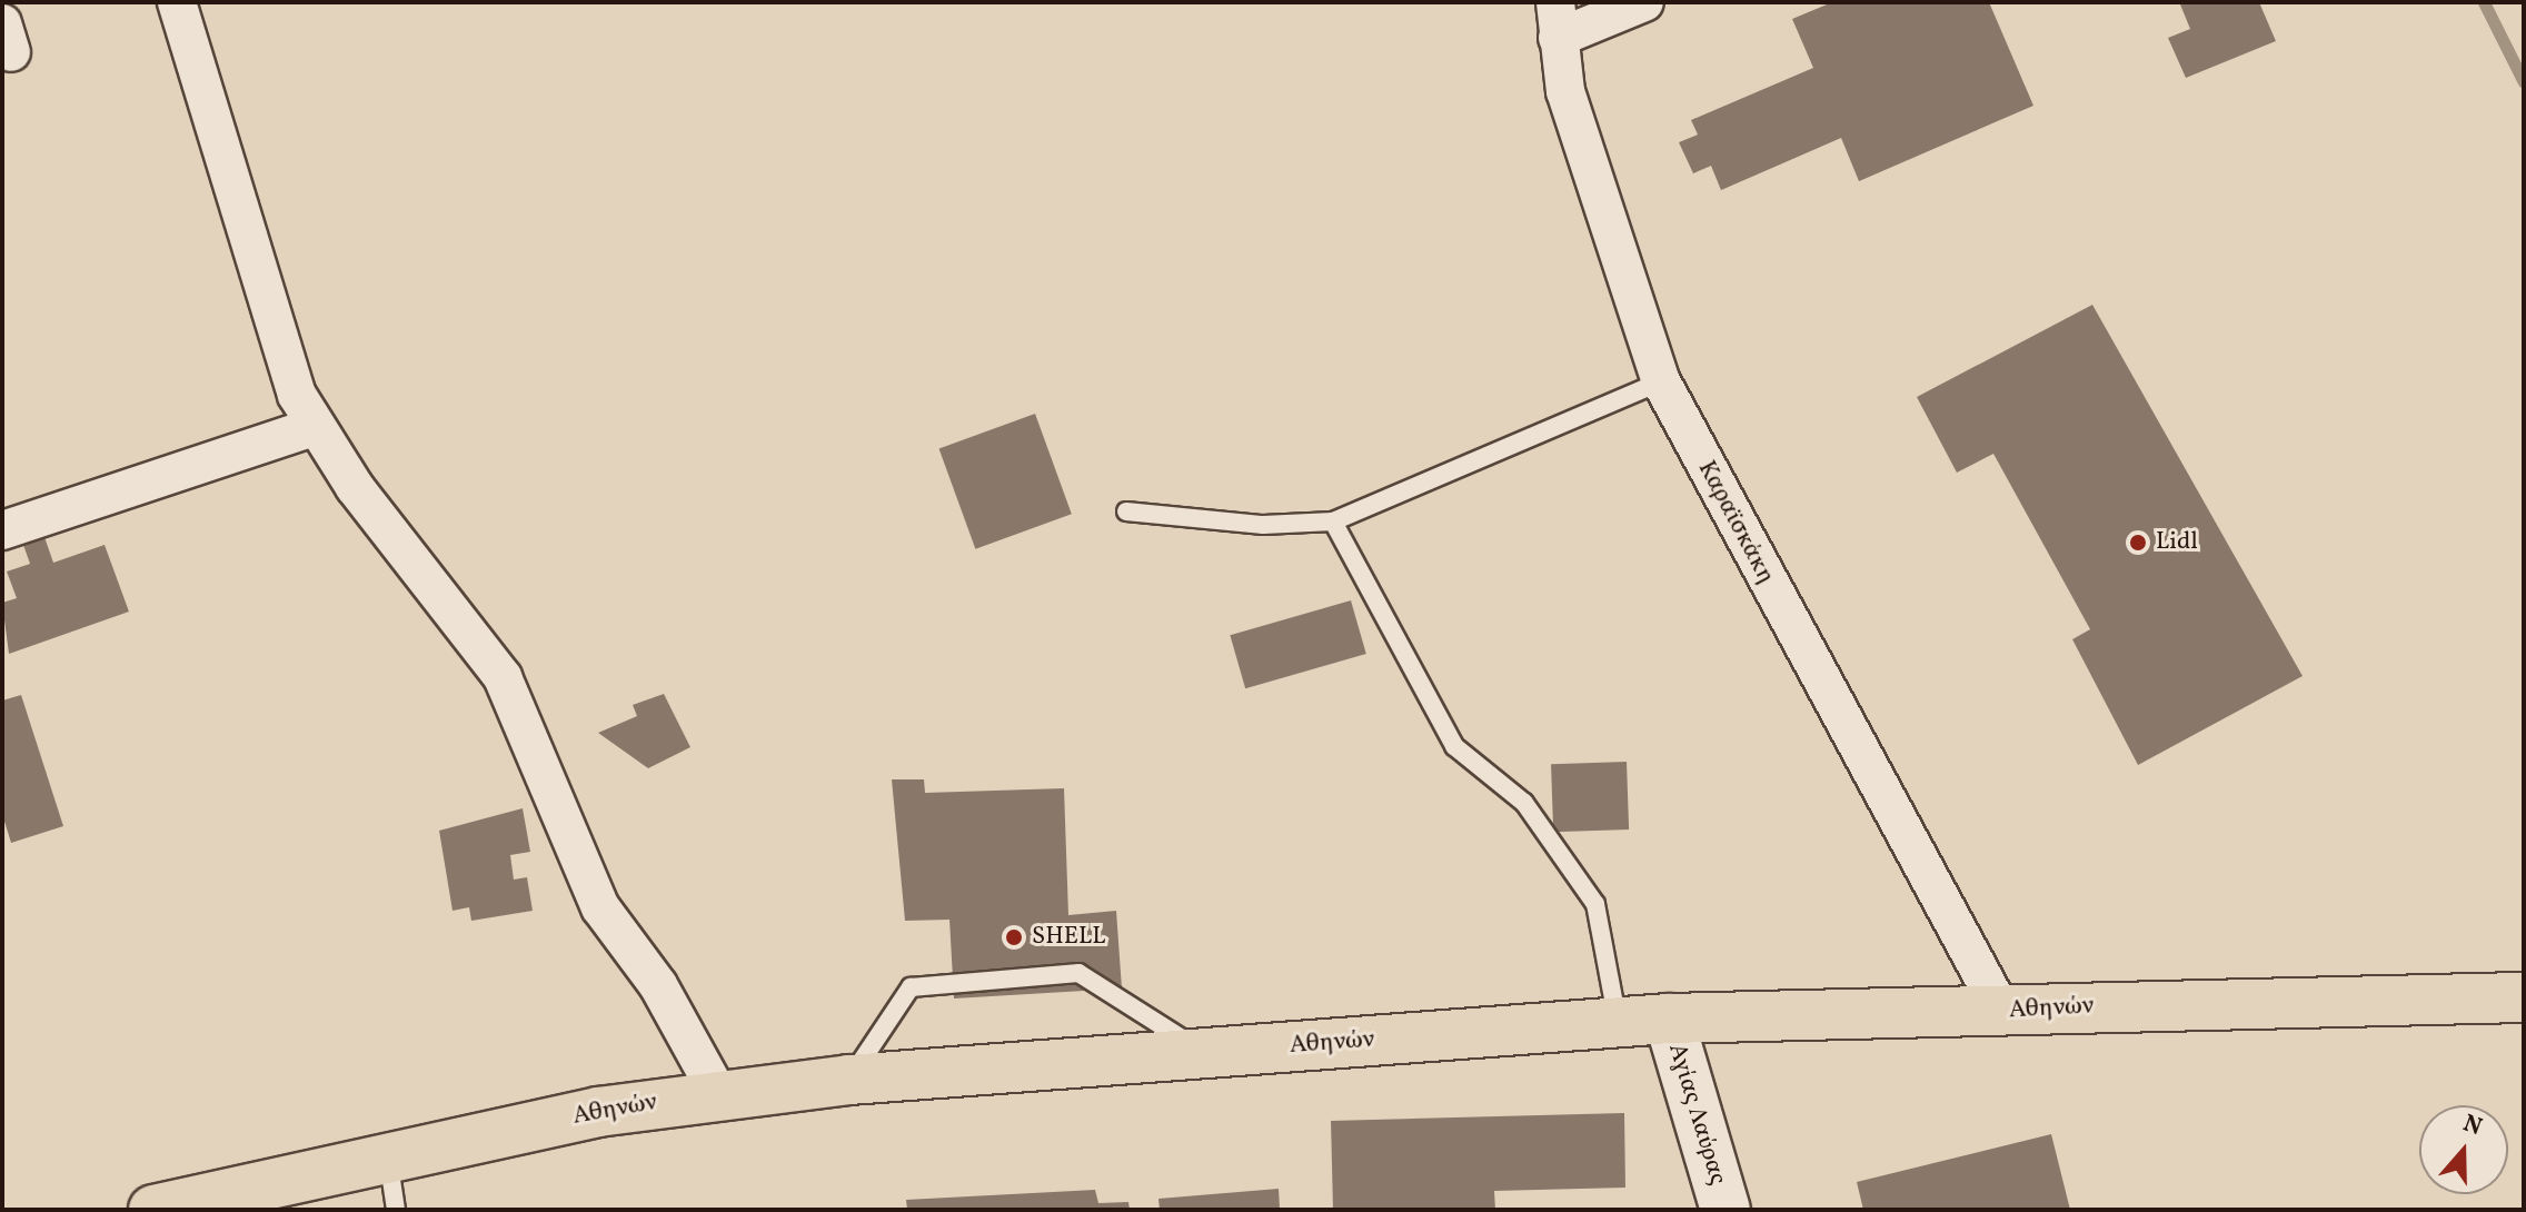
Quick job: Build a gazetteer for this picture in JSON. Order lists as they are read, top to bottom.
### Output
{
  "streets": {
    "main road": ["Αθηνών"],
    "street": ["Καραϊσκάκη", "Αγίας Λαύρας"]
  },
  "crossings": [
    ["Καραϊσκάκη", "Αθηνών"],
    ["Αθηνών", "Αγίας Λαύρας"]
  ],
  "places": ["Lidl", "SHELL"],
  "north": "top"
}
